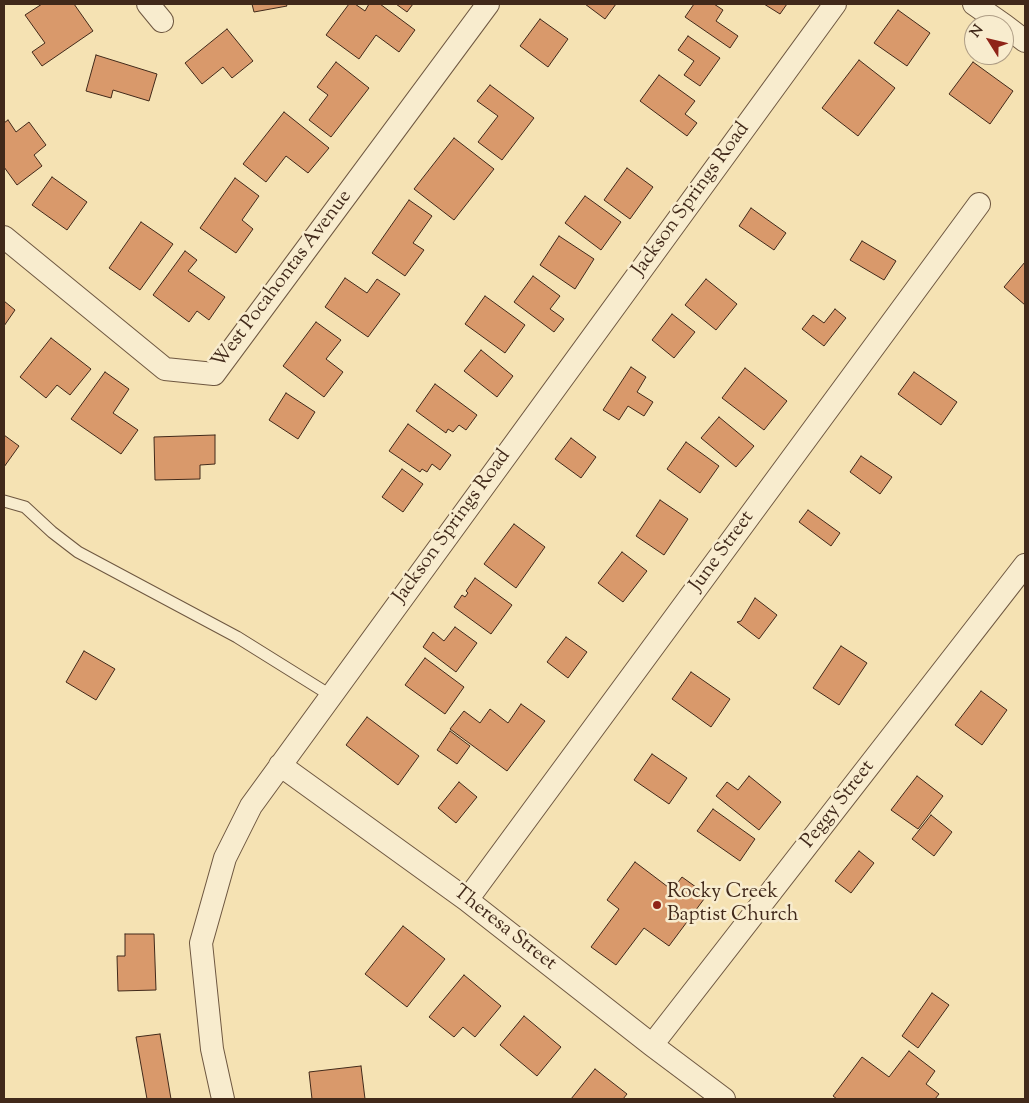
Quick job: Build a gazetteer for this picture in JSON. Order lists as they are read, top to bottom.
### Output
{
  "streets": {
    "street": [
      "Jackson Springs Road",
      "West Pocahontas Avenue",
      "June Street",
      "Peggy Street",
      "Theresa Street"
    ]
  },
  "crossings": [
    ["Jackson Springs Road", "Theresa Street"],
    ["June Street", "Theresa Street"],
    ["Peggy Street", "Theresa Street"]
  ],
  "places": ["Rocky Creek Baptist Church"],
  "north": "top left"
}
